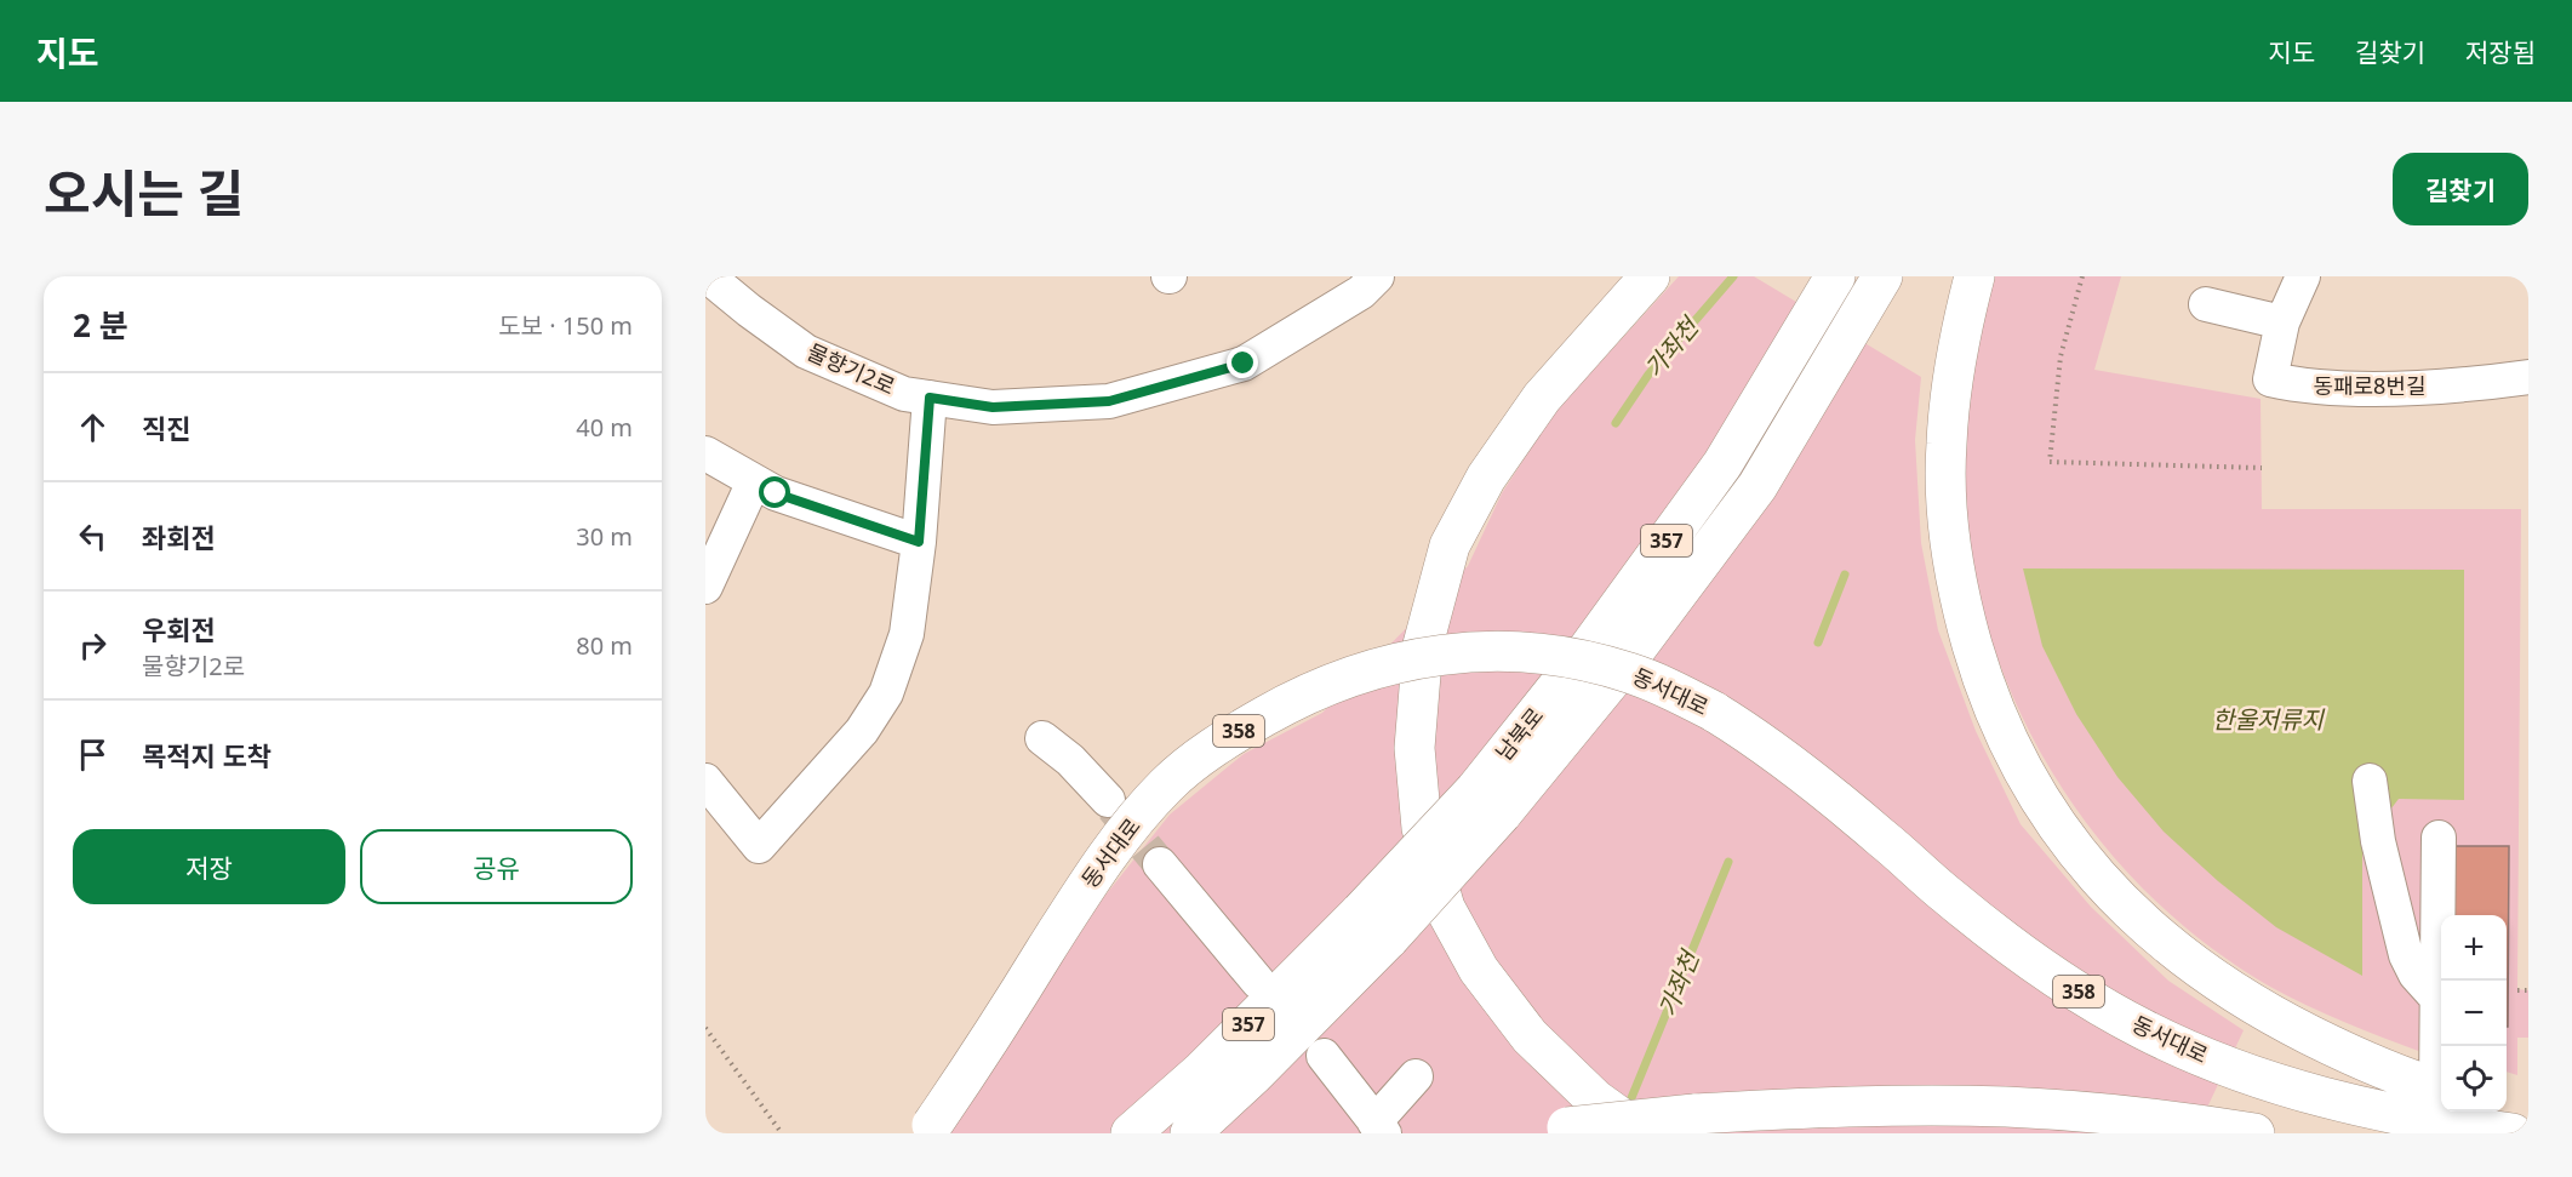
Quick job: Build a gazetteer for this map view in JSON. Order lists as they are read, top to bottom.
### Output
{
  "streets": {
    "main road": [
      "357",
      "동서대로",
      "358",
      "남북로"
    ],
    "street": ["물향기2로", "동패로8번길"]
  },
  "water": ["가좌천", "한울저류지"],
  "page": {
    "header": "지도",
    "nav": ["지도", "길찾기", "저장됨"],
    "title": "오시는 길",
    "buttons": [
      "길찾기",
      ["저장", "공유"]
    ],
    "heading": ["2 분", "도보 · 150 m"],
    "list": [
      ["직진", "40 m"],
      ["좌회전", "30 m"],
      ["우회전", "물향기2로", "80 m"],
      "목적지 도착"
    ],
    "map_buttons": ["+", "−"]
  }
}
